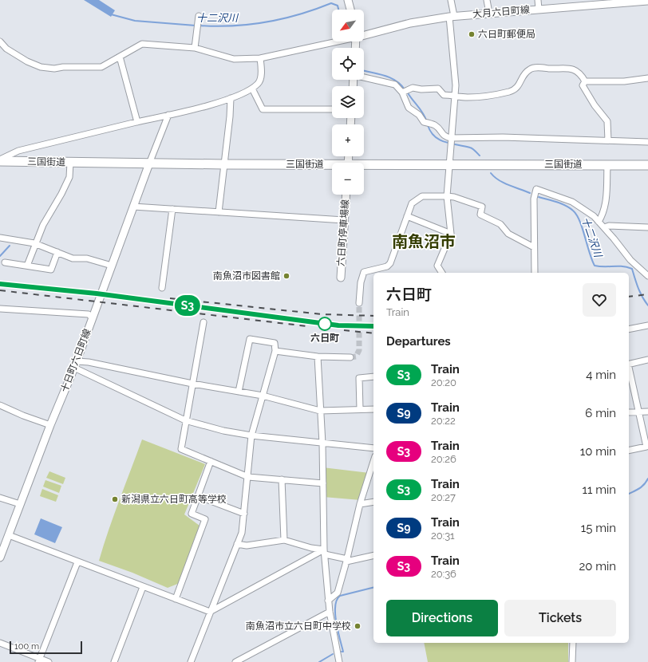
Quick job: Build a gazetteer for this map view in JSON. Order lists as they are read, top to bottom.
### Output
{
  "streets": {
    "highway": ["三国街道"],
    "main road": ["大月六日町線", "六日町停車場線", "十日町六日町線"]
  },
  "crossings": [
    ["三国街道", "十日町六日町線"]
  ],
  "districts": ["南魚沼市"],
  "water": ["十二沢川"],
  "places": [
    "六日町郵便局",
    "南魚沼市図書館",
    "六日町",
    "新潟県立六日町高等学校",
    "南魚沼市立六日町中学校"
  ],
  "scale_bar": "100 m",
  "north": "bottom left",
  "page": {
    "on_map": "S3",
    "map_buttons": ["+", "−"],
    "heading": [
      ["六日町", "Train"],
      "Departures"
    ],
    "list": [
      {
        "mark": "S3",
        "name": "Train",
        "note": "20:20",
        "value": "4 min"
      },
      {
        "mark": "S9",
        "name": "Train",
        "note": "20:22",
        "value": "6 min"
      },
      {
        "mark": "S3",
        "name": "Train",
        "note": "20:26",
        "value": "10 min"
      },
      {
        "mark": "S3",
        "name": "Train",
        "note": "20:27",
        "value": "11 min"
      },
      {
        "mark": "S9",
        "name": "Train",
        "note": "20:31",
        "value": "15 min"
      },
      {
        "mark": "S3",
        "name": "Train",
        "note": "20:36",
        "value": "20 min"
      }
    ],
    "buttons": ["Directions", "Tickets"],
    "scale": "100 m"
  }
}
